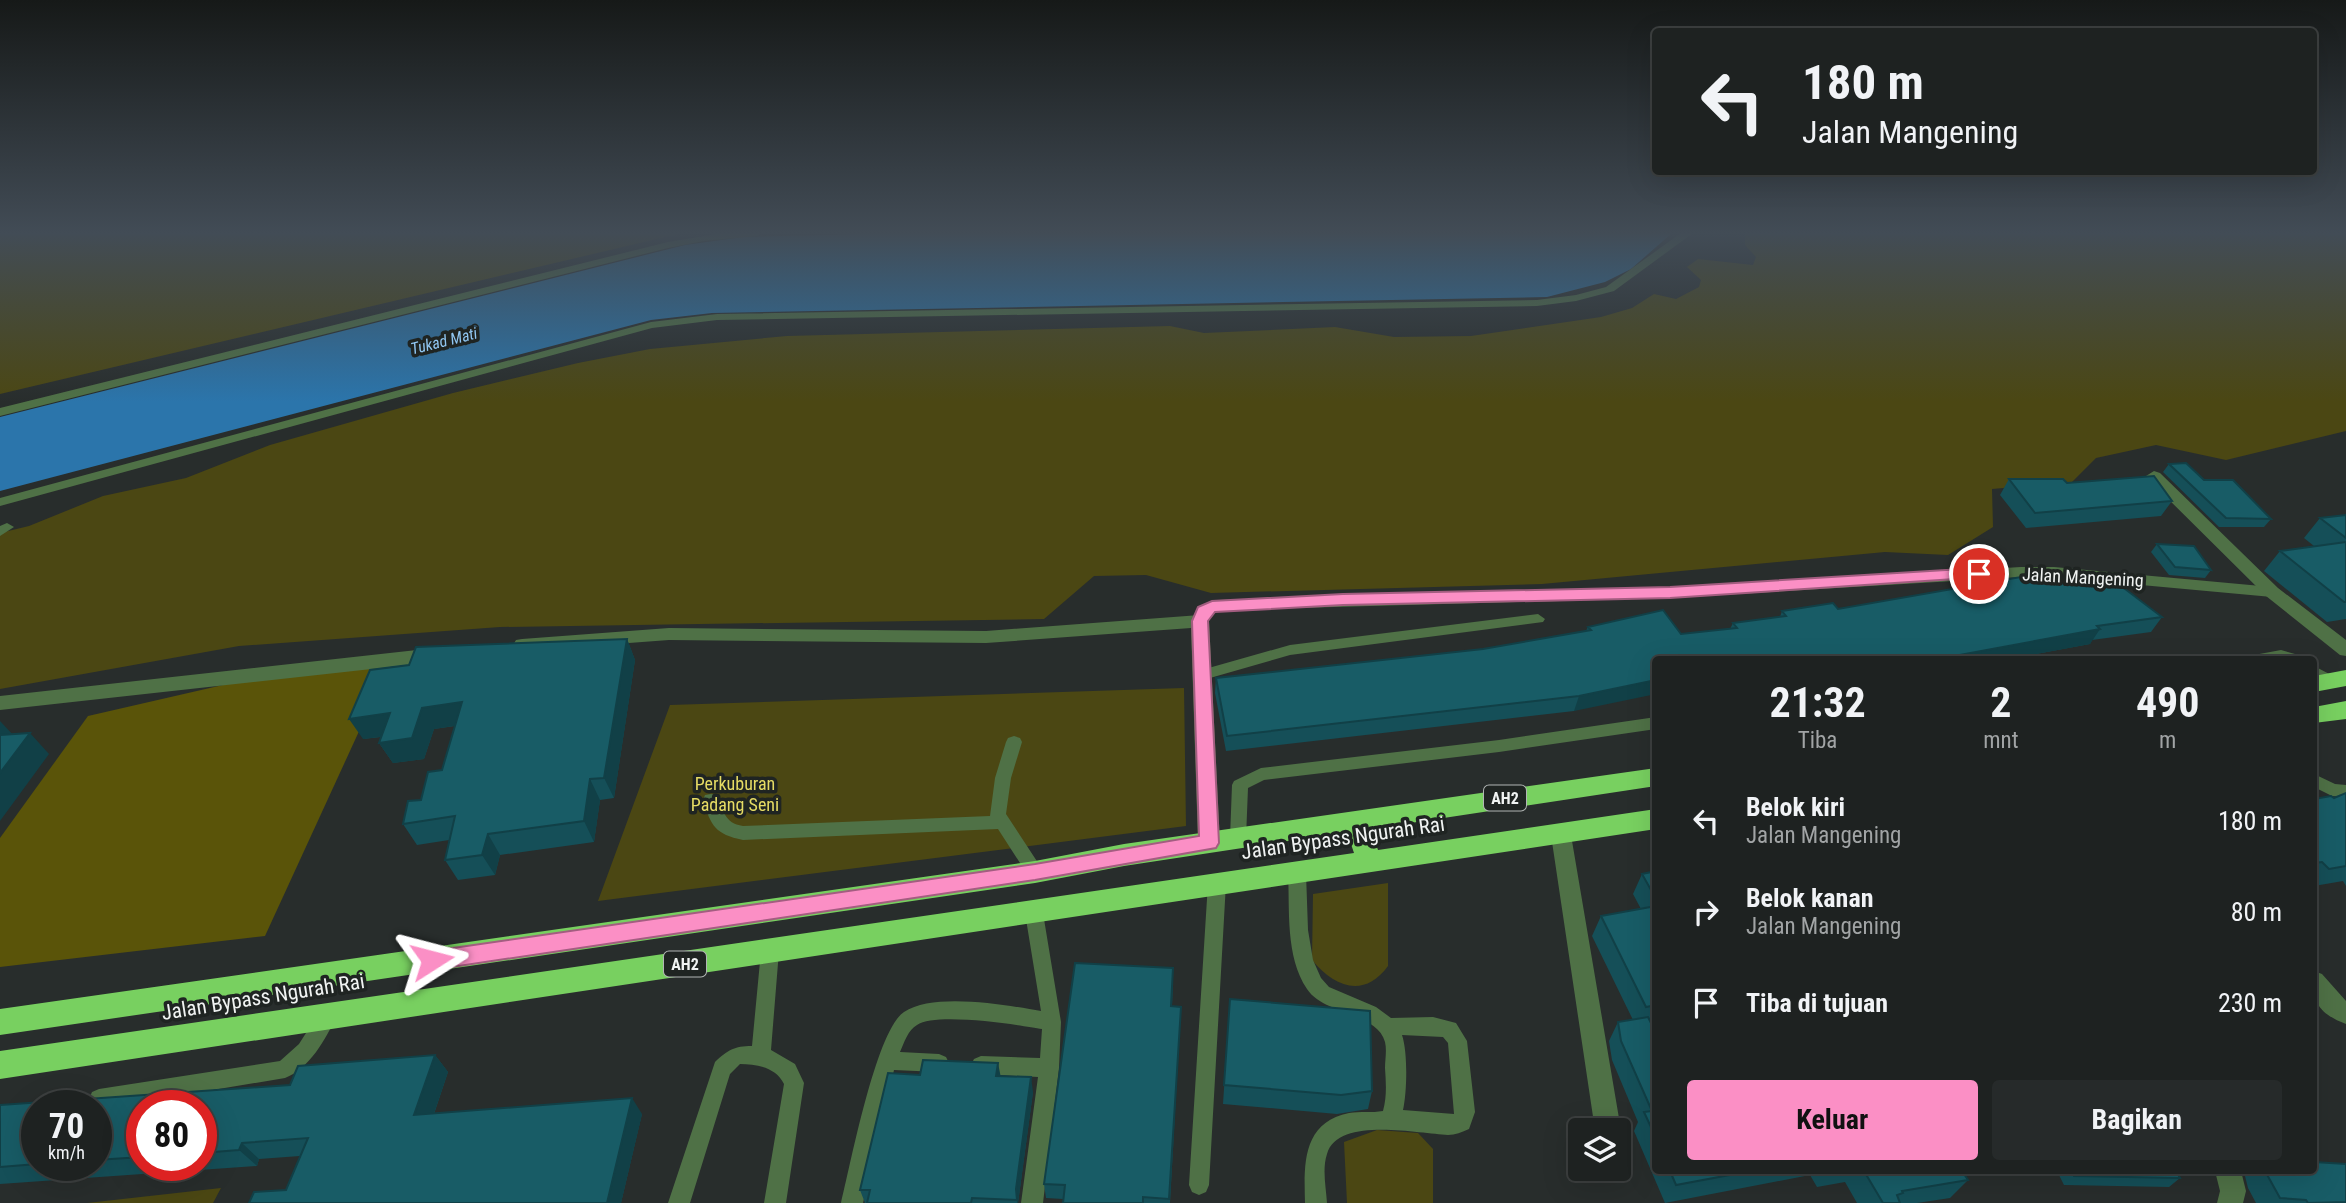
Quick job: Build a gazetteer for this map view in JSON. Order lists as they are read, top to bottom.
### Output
{
  "streets": {
    "highway": ["AH2", "Jalan Bypass Ngurah Rai"],
    "lane": ["Jalan Mangening"]
  },
  "water": ["Tukad Mati"],
  "parks": ["Perkuburan Padang Seni"],
  "page": {
    "turn": ["180 m", "Jalan Mangening"],
    "eta": [
      "21:32",
      "Tiba",
      "2",
      "mnt",
      "490",
      "m"
    ],
    "list": [
      {
        "name": "Belok kiri",
        "note": "Jalan Mangening",
        "value": "180 m"
      },
      {
        "name": "Belok kanan",
        "note": "Jalan Mangening",
        "value": "80 m"
      },
      {
        "name": "Tiba di tujuan",
        "value": "230 m"
      }
    ],
    "buttons": ["Keluar", "Bagikan"],
    "speed": "70 km/h",
    "limit": "80"
  }
}
